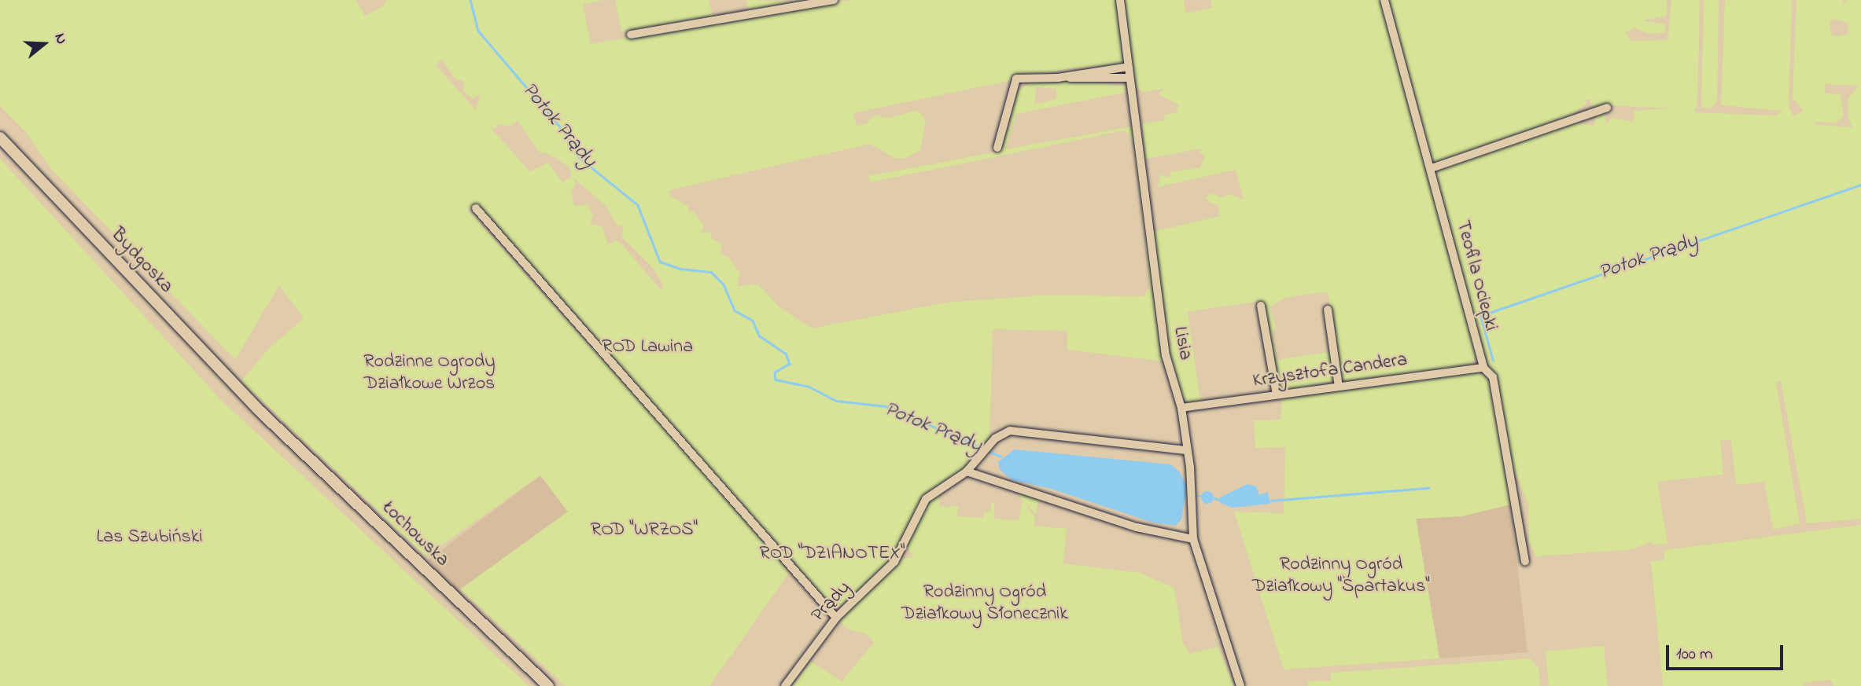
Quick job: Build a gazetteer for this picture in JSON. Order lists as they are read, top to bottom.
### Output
{
  "streets": {
    "main road": ["Bydgoska", "Łochowska"],
    "street": [
      "Teofila Ociepki",
      "Lisia",
      "Krzysztofa Candera",
      "Prądy"
    ]
  },
  "crossings": [
    ["Bydgoska", "Łochowska"],
    ["Teofila Ociepki", "Krzysztofa Candera"],
    ["Lisia", "Krzysztofa Candera"],
    ["Lisia", "Prądy"]
  ],
  "water": ["Potok Prądy"],
  "parks": [
    "ROD Lawina",
    "Rodzinne Ogrody Działkowe Wrzos",
    "ROD \"WRZOS\"",
    "Las Szubiński",
    "ROD \"DZIANOTEX\"",
    "Rodzinny Ogród Działkowy \"Spartakus\"",
    "Rodzinny Ogród Działkowy Słonecznik"
  ],
  "scale_bar": "100 m",
  "north": "right"
}
